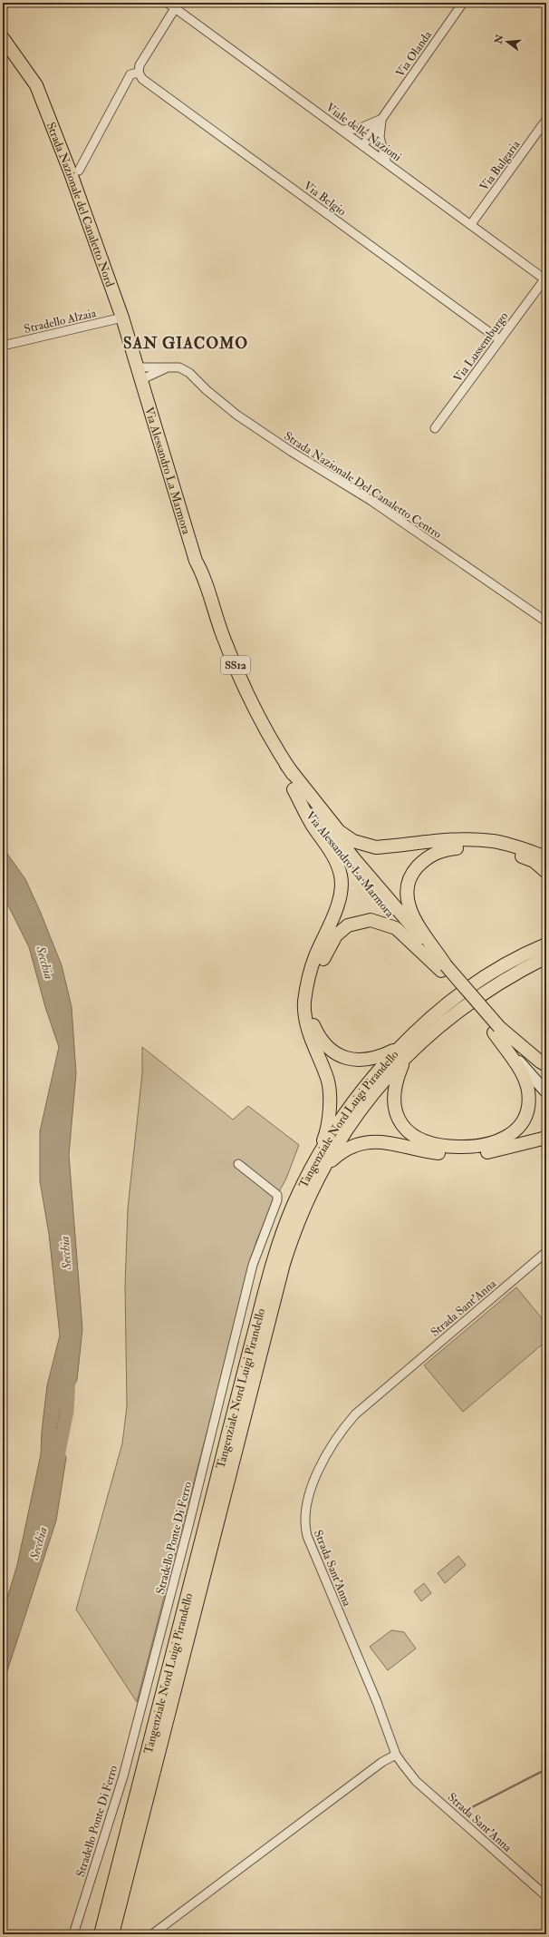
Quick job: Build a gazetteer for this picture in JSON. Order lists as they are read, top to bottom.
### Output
{
  "streets": {
    "main road": [
      "Strada Nazionale del Canaletto Nord",
      "Via Alessandro La Marmora",
      "SS12",
      "Tangenziale Nord Luigi Pirandello"
    ],
    "street": [
      "Via Olanda",
      "Viale delle Nazioni",
      "Via Bulgaria",
      "Via Belgio",
      "Stradello Alzaia",
      "Via Lussemburgo",
      "Strada Nazionale Del Canaletto Centro",
      "Strada Sant'Anna",
      "Stradello Ponte Di Ferro"
    ]
  },
  "crossings": [
    ["Via Olanda", "Viale delle Nazioni"],
    ["Viale delle Nazioni", "Via Bulgaria"],
    ["Viale delle Nazioni", "Via Lussemburgo"],
    ["Via Belgio", "Via Lussemburgo"],
    ["Strada Nazionale del Canaletto Nord", "Stradello Alzaia"],
    ["Strada Nazionale del Canaletto Nord", "Via Alessandro La Marmora"],
    ["Strada Nazionale del Canaletto Nord", "Strada Nazionale Del Canaletto Centro"],
    ["Via Alessandro La Marmora", "Strada Nazionale Del Canaletto Centro"]
  ],
  "districts": ["SAN GIACOMO"],
  "water": ["Secchia"],
  "north": "left"
}
